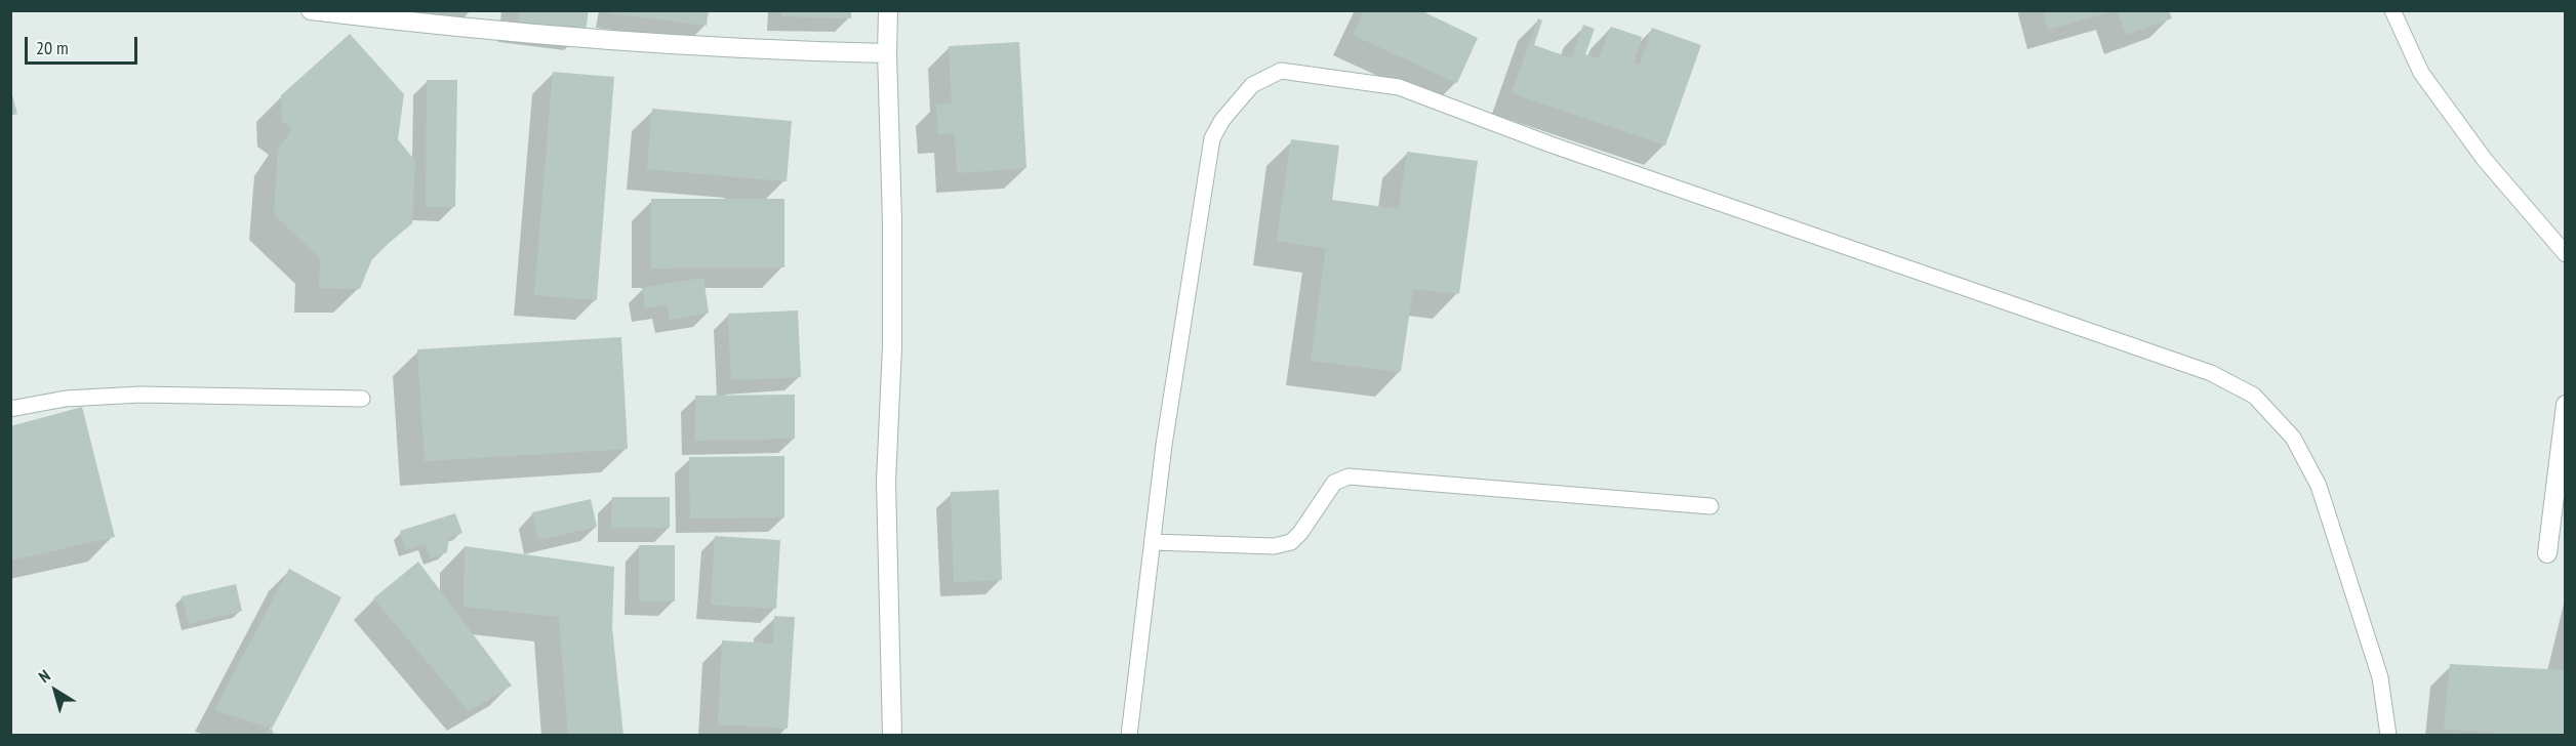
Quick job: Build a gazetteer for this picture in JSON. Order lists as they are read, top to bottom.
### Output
{
  "scale_bar": "20 m",
  "north": "top left"
}
